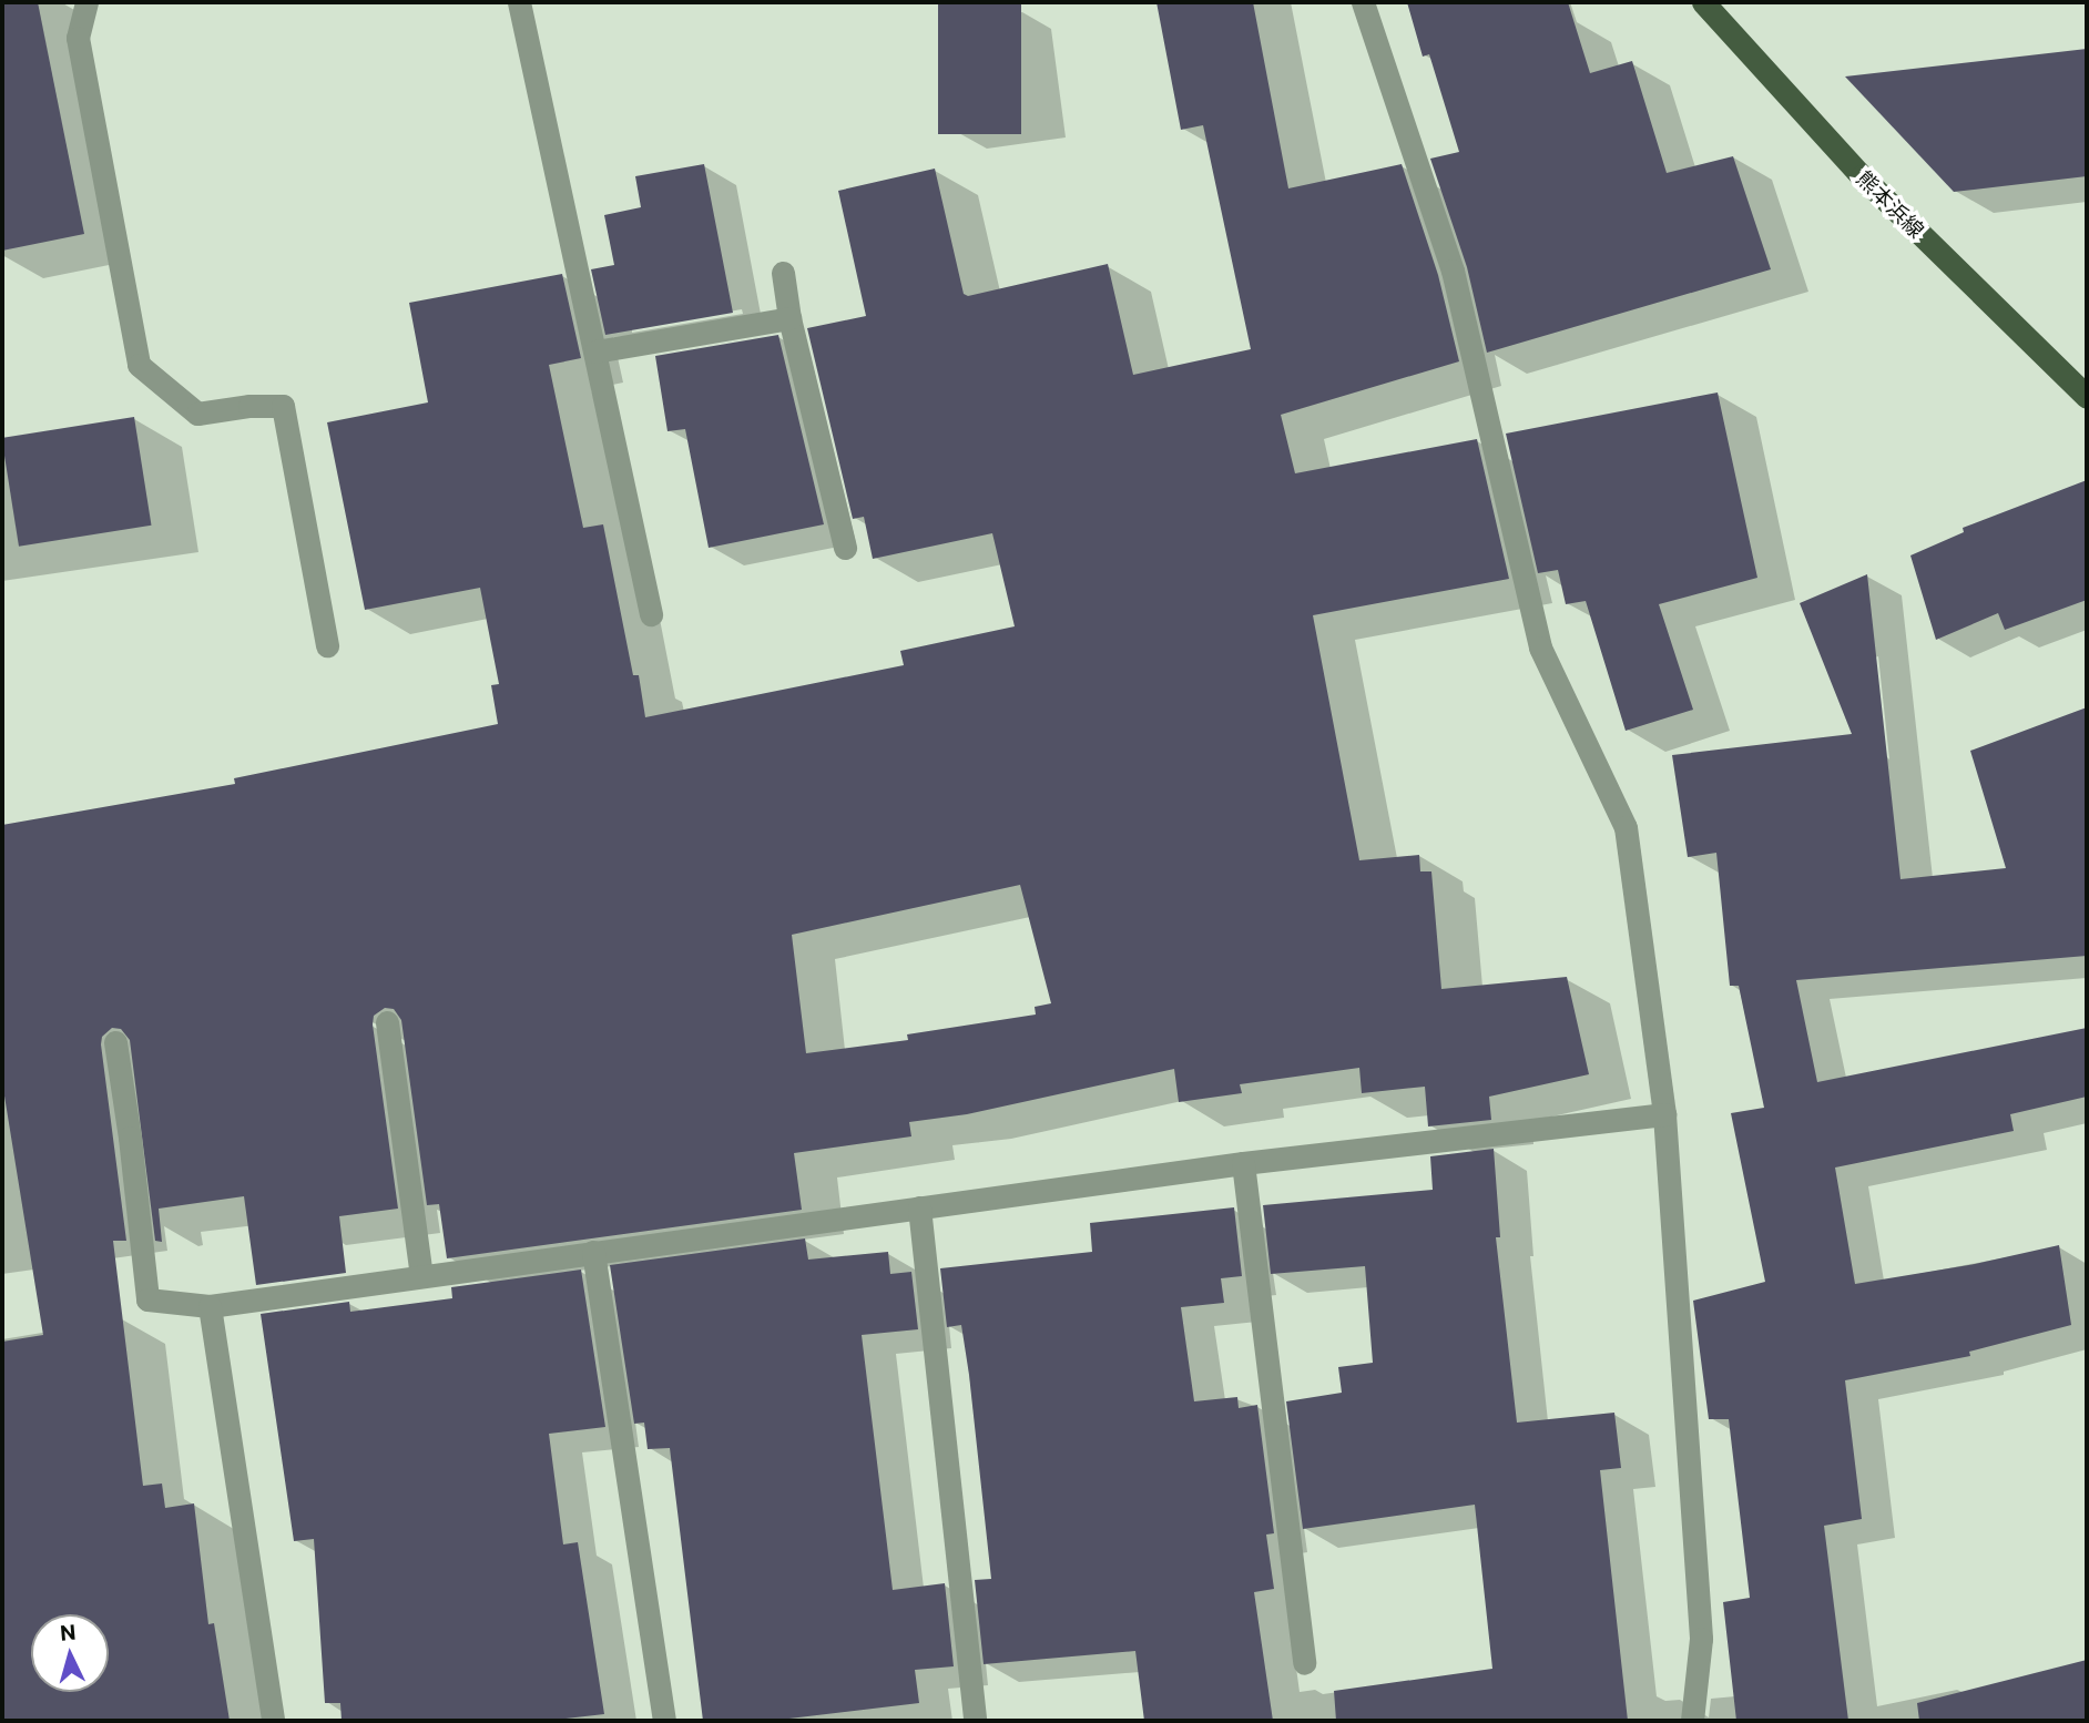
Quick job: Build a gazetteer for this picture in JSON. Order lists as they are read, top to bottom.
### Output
{
  "streets": {
    "main road": ["熊本浜線"]
  },
  "north": "top"
}
